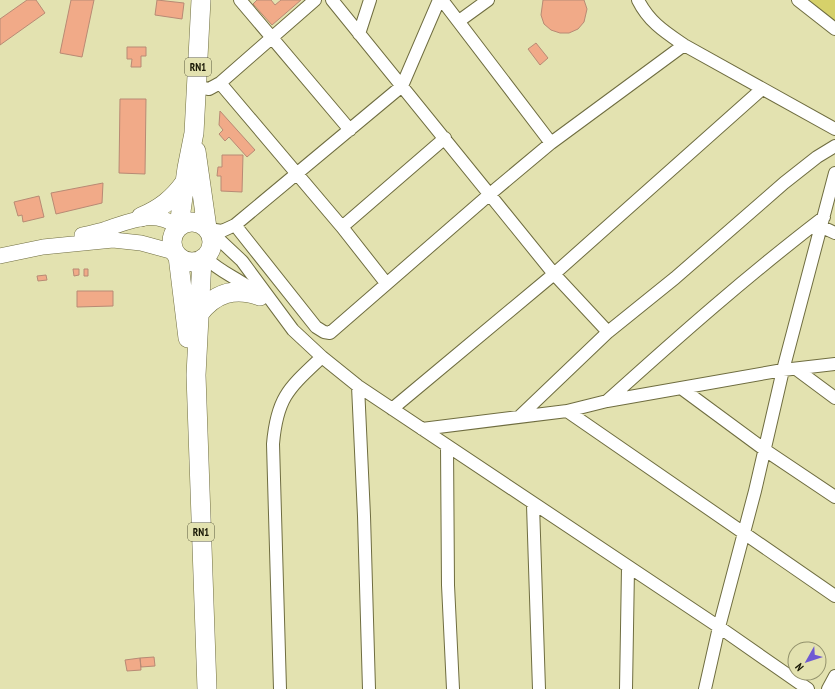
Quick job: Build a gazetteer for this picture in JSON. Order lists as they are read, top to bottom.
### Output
{
  "streets": {
    "main road": ["RN1"]
  },
  "north": "bottom left"
}
